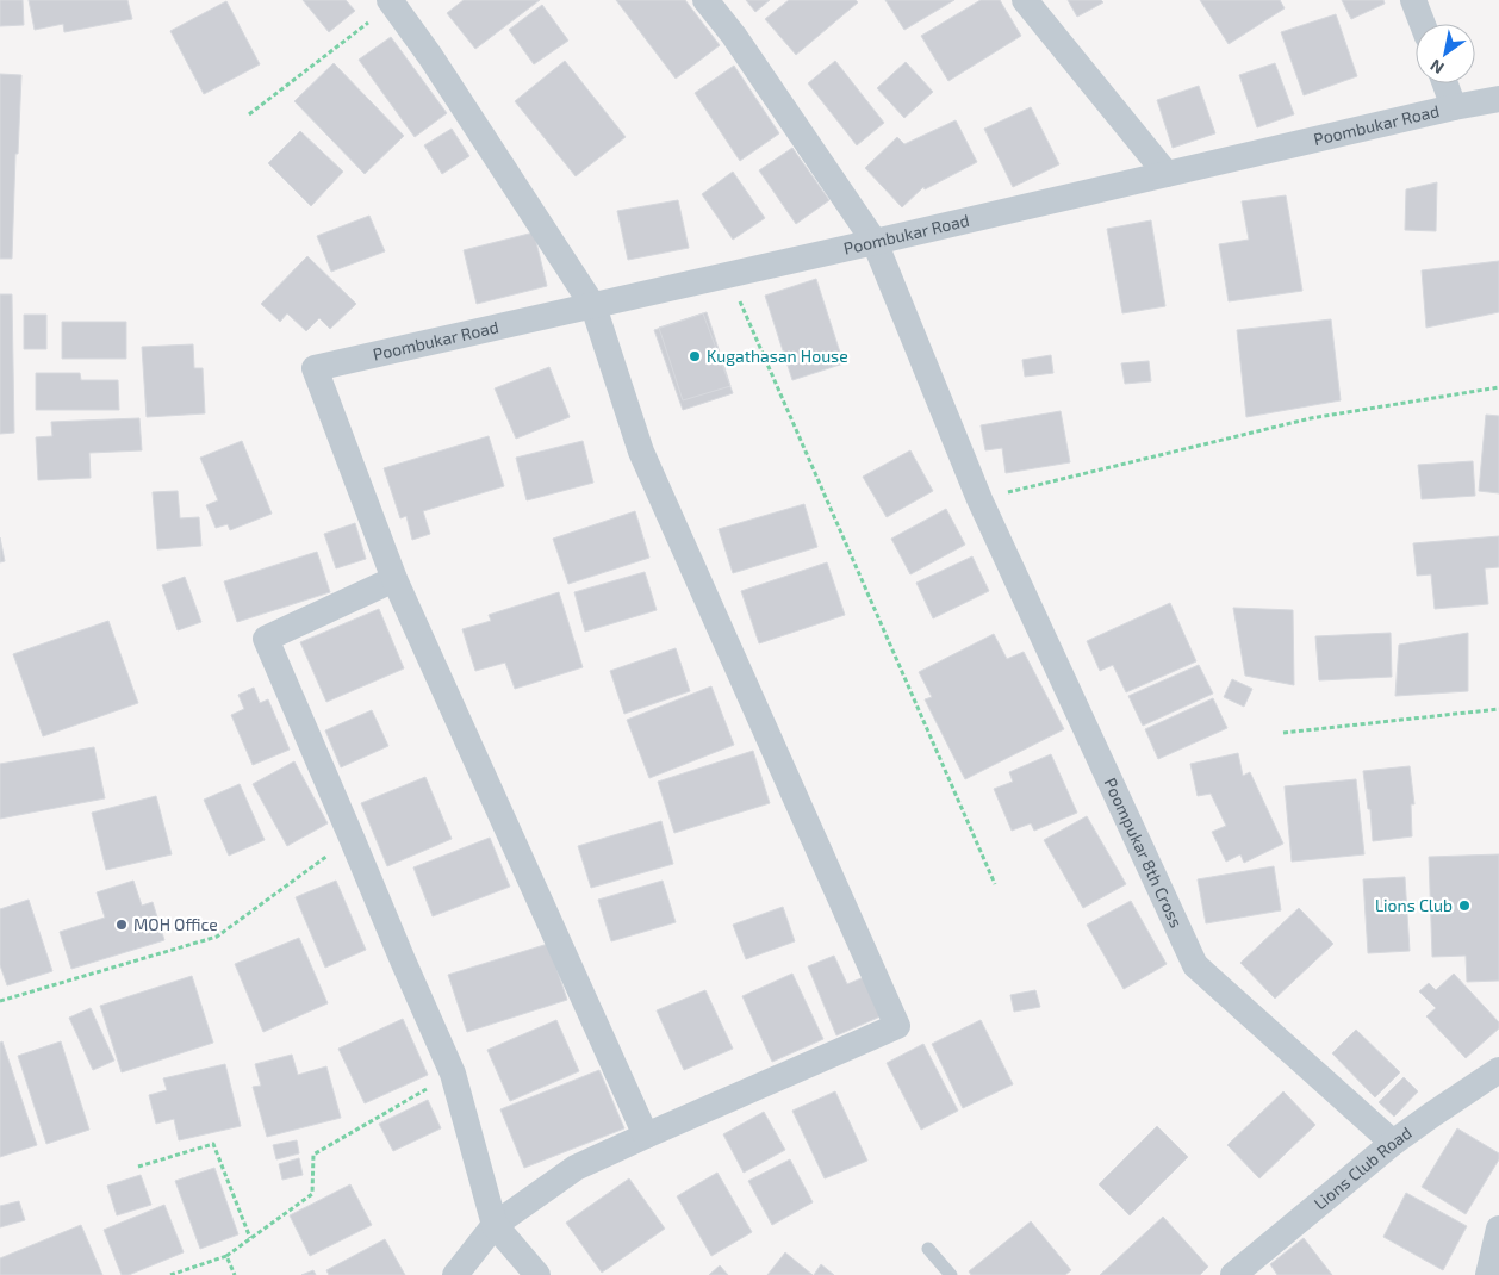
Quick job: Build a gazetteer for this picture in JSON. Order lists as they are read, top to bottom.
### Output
{
  "streets": {
    "street": ["Poombukar Road", "Poompukar 8th Cross", "Lions Club Road"]
  },
  "crossings": [
    ["Poombukar Road", "Poompukar 8th Cross"],
    ["Poompukar 8th Cross", "Lions Club Road"]
  ],
  "places": ["Kugathasan House", "Lions Club", "MOH Office"],
  "north": "bottom left"
}
